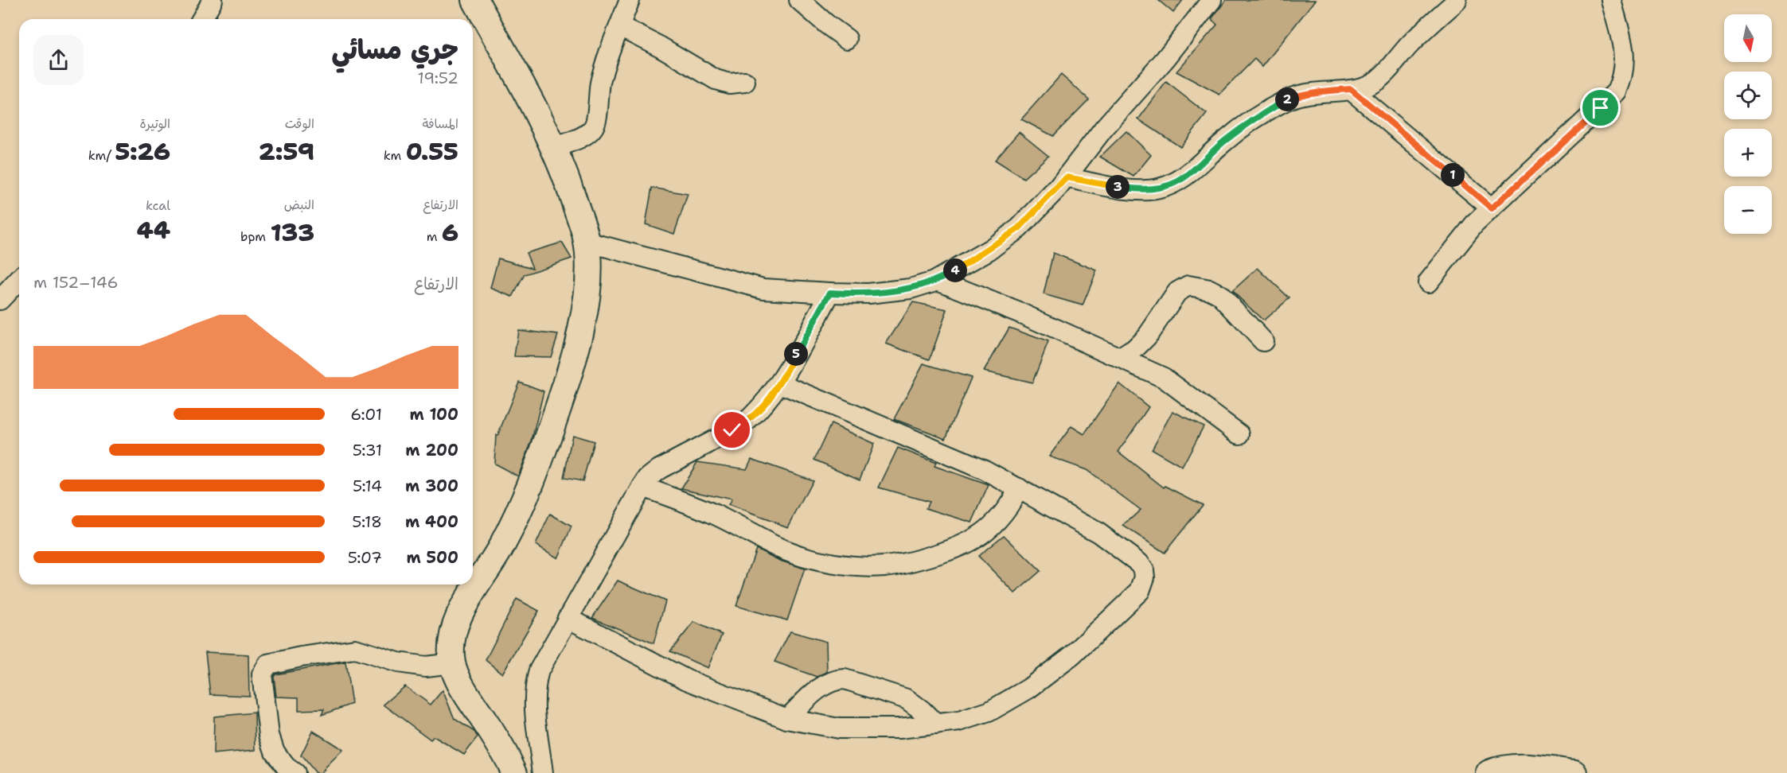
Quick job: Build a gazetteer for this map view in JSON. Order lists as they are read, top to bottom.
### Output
{
  "north": "bottom",
  "page": {
    "map_buttons": ["+", "−"],
    "heading": ["جري مسائي", "19:52"],
    "pins": [
      "2",
      "1",
      "3",
      "4",
      "5"
    ],
    "stats": [
      ["المسافة", "0.55 km"],
      ["الوقت", "2:59"],
      ["الوتيرة", "5:26 /km"],
      ["الارتفاع", "6 m"],
      ["النبض", "133 bpm"],
      ["kcal", "44"]
    ],
    "chart": ["الارتفاع", "146–152 m"],
    "list": [
      {
        "name": "100 m",
        "note": "6:01"
      },
      {
        "name": "200 m",
        "note": "5:31"
      },
      {
        "name": "300 m",
        "note": "5:14"
      },
      {
        "name": "400 m",
        "note": "5:18"
      },
      {
        "name": "500 m",
        "note": "5:07"
      }
    ]
  }
}
